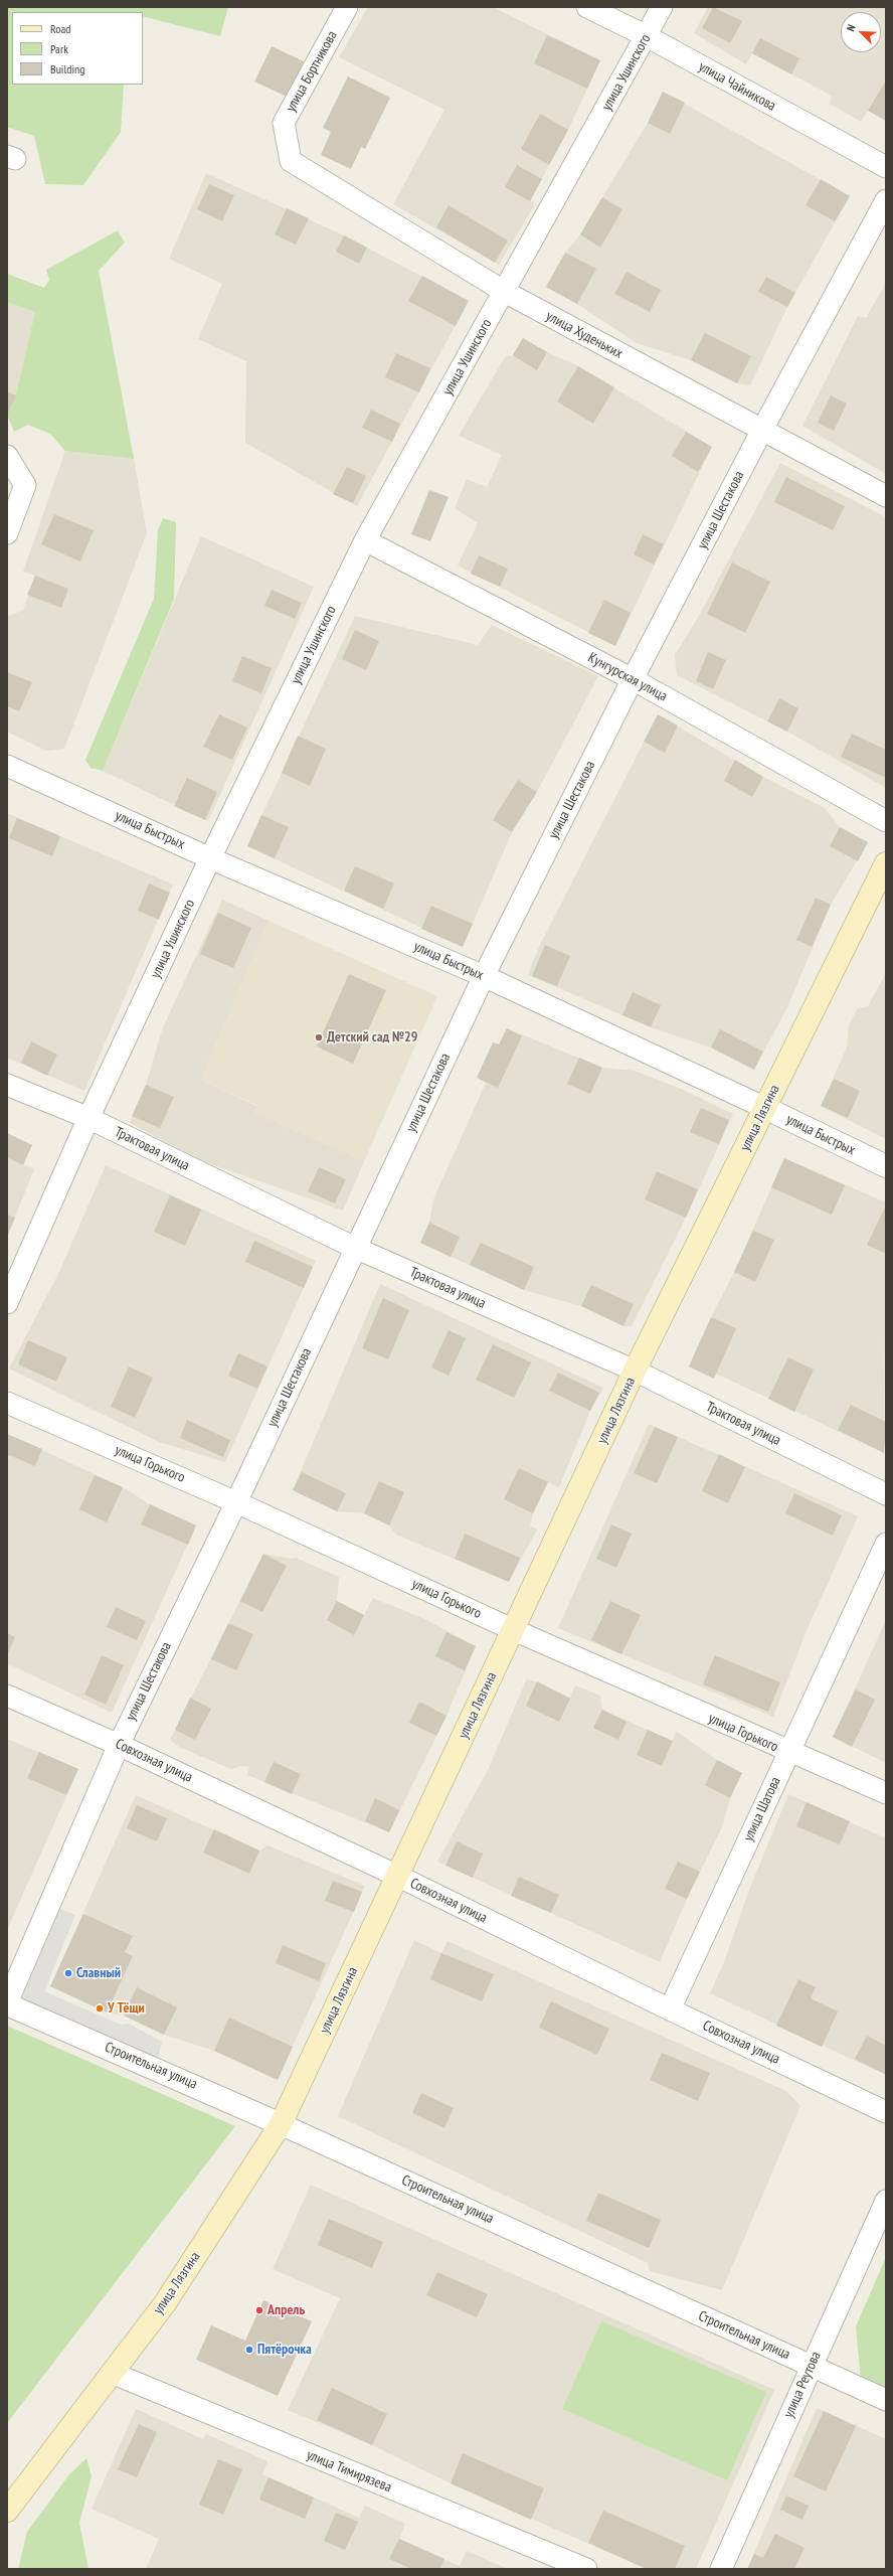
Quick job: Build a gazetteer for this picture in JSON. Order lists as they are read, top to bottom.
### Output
{
  "streets": {
    "main road": ["улица Лязгина"],
    "street": [
      "улица Бортникова",
      "улица Ушинского",
      "улица Чайникова",
      "улица Худеньких",
      "улица Шестакова",
      "Кунгурская улица",
      "улица Быстрых",
      "Трактовая улица",
      "улица Горького",
      "Совхозная улица",
      "улица Шатова",
      "Строительная улица",
      "улица Реутова",
      "улица Тимирязева"
    ]
  },
  "crossings": [
    ["улица Бортникова", "улица Худеньких"],
    ["улица Ушинского", "улица Чайникова"],
    ["улица Ушинского", "улица Худеньких"],
    ["улица Ушинского", "Кунгурская улица"],
    ["улица Ушинского", "улица Быстрых"],
    ["улица Ушинского", "Трактовая улица"],
    ["улица Худеньких", "улица Шестакова"],
    ["улица Шестакова", "Кунгурская улица"],
    ["улица Шестакова", "улица Быстрых"],
    ["улица Шестакова", "Трактовая улица"],
    ["улица Шестакова", "улица Горького"],
    ["улица Шестакова", "Совхозная улица"],
    ["улица Шестакова", "Строительная улица"],
    ["улица Быстрых", "улица Лязгина"],
    ["улица Лязгина", "Трактовая улица"],
    ["улица Лязгина", "улица Горького"],
    ["улица Лязгина", "Совхозная улица"],
    ["улица Лязгина", "Строительная улица"],
    ["улица Лязгина", "улица Тимирязева"],
    ["улица Горького", "улица Шатова"],
    ["Совхозная улица", "улица Шатова"],
    ["Строительная улица", "улица Реутова"]
  ],
  "places": [
    "Детский сад №29",
    "Славный",
    "У Тёщи",
    "Апрель",
    "Пятёрочка"
  ],
  "legend": ["Road", "Park", "Building"],
  "north": "top left"
}
